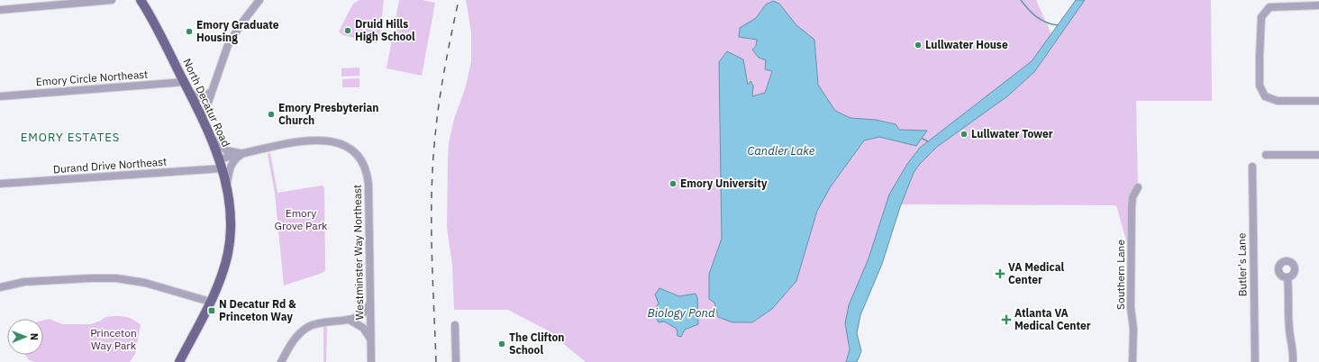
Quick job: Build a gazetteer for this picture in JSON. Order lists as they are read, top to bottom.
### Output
{
  "streets": {
    "main road": ["North Decatur Road"],
    "street": [
      "Emory Circle Northeast",
      "Durand Drive Northeast",
      "Westminster Way Northeast",
      "Butler's Lane",
      "Southern Lane"
    ]
  },
  "crossings": [
    ["Emory Circle Northeast", "North Decatur Road"],
    ["North Decatur Road", "Durand Drive Northeast"],
    ["North Decatur Road", "Westminster Way Northeast"]
  ],
  "districts": ["EMORY ESTATES"],
  "water": ["Candler Lake", "Biology Pond"],
  "parks": ["Emory Grove Park", "Princeton Way Park"],
  "places": {
    "other": [
      "Druid Hills High School",
      "Emory Graduate Housing",
      "Lullwater House",
      "Emory Presbyterian Church",
      "Lullwater Tower",
      "Emory University",
      "The Clifton School"
    ],
    "health": ["VA Medical Center", "Atlanta VA Medical Center"],
    "transit": ["N Decatur Rd & Princeton Way"]
  },
  "north": "right"
}
